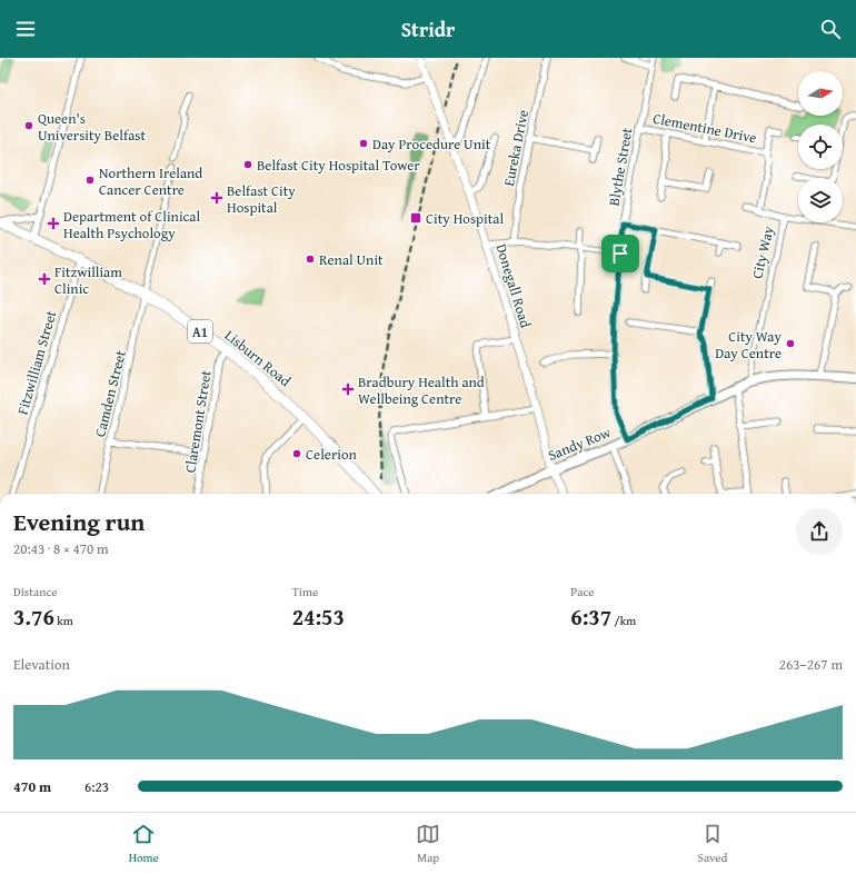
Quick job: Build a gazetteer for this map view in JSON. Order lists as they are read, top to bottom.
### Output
{
  "streets": {
    "main road": ["A1", "Lisburn Road", "Sandy Row"],
    "street": [
      "Clementine Drive",
      "Eureka Drive",
      "Blythe Street",
      "City Way",
      "Donegall Road",
      "Fitzwilliam Street",
      "Camden Street",
      "Claremont Street"
    ]
  },
  "crossings": [
    ["Clementine Drive", "Blythe Street"],
    ["Clementine Drive", "City Way"],
    ["Blythe Street", "Sandy Row"],
    ["City Way", "Sandy Row"],
    ["Donegall Road", "Sandy Row"],
    ["Lisburn Road", "Fitzwilliam Street"],
    ["Lisburn Road", "Camden Street"],
    ["Lisburn Road", "Claremont Street"]
  ],
  "places": {
    "other": [
      "Queen's University Belfast",
      "Day Procedure Unit",
      "Belfast City Hospital Tower",
      "Northern Ireland Cancer Centre",
      "Renal Unit",
      "City Way Day Centre",
      "Celerion"
    ],
    "health": [
      "Belfast City Hospital",
      "Department of Clinical Health Psychology",
      "Fitzwilliam Clinic",
      "Bradbury Health and Wellbeing Centre"
    ],
    "transit": ["City Hospital"]
  },
  "north": "right",
  "page": {
    "header": "Stridr",
    "heading": ["Evening run", "20:43 · 8 × 470 m"],
    "stats": [
      ["Distance", "3.76 km"],
      ["Time", "24:53"],
      ["Pace", "6:37 /km"]
    ],
    "chart": ["Elevation", "263–267 m"],
    "list": [
      {
        "name": "470 m",
        "note": "6:23"
      }
    ],
    "tabs": ["Home", "Map", "Saved"]
  }
}
